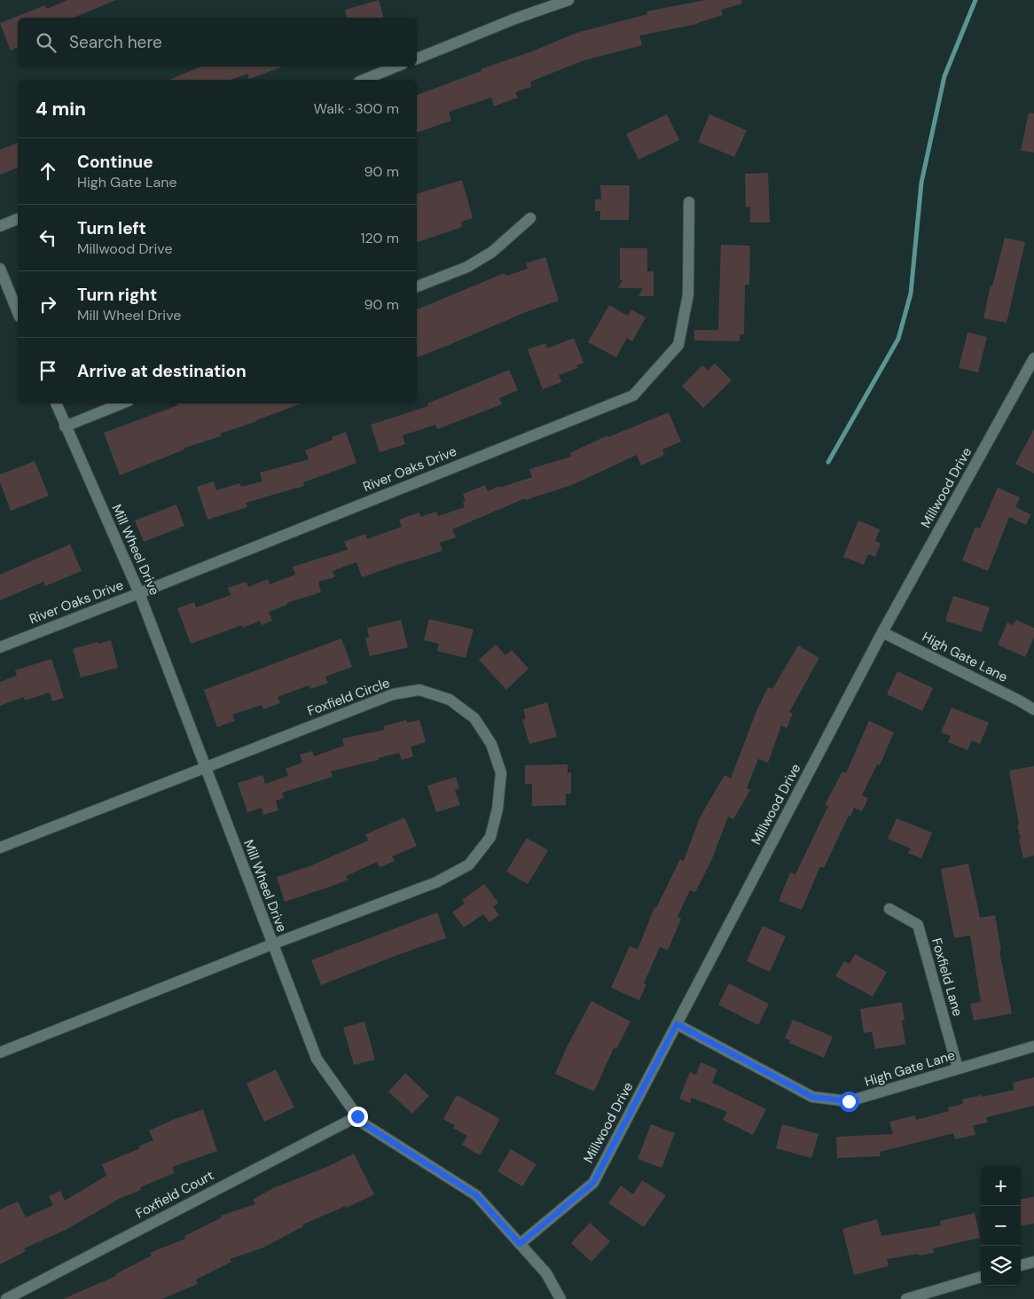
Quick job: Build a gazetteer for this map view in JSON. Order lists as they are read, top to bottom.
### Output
{
  "streets": {
    "street": [
      "River Oaks Drive",
      "Millwood Drive",
      "Mill Wheel Drive",
      "High Gate Lane",
      "Foxfield Circle",
      "Foxfield Lane",
      "Foxfield Court"
    ]
  },
  "crossings": [
    ["River Oaks Drive", "Mill Wheel Drive"],
    ["Millwood Drive", "Mill Wheel Drive"],
    ["Millwood Drive", "High Gate Lane"],
    ["Mill Wheel Drive", "Foxfield Circle"],
    ["Mill Wheel Drive", "Foxfield Court"],
    ["High Gate Lane", "Foxfield Lane"]
  ],
  "page": {
    "search": "Search here",
    "heading": ["4 min", "Walk · 300 m"],
    "list": [
      ["Continue", "High Gate Lane", "90 m"],
      ["Turn left", "Millwood Drive", "120 m"],
      ["Turn right", "Mill Wheel Drive", "90 m"],
      "Arrive at destination"
    ],
    "map_buttons": ["+", "−"]
  }
}
